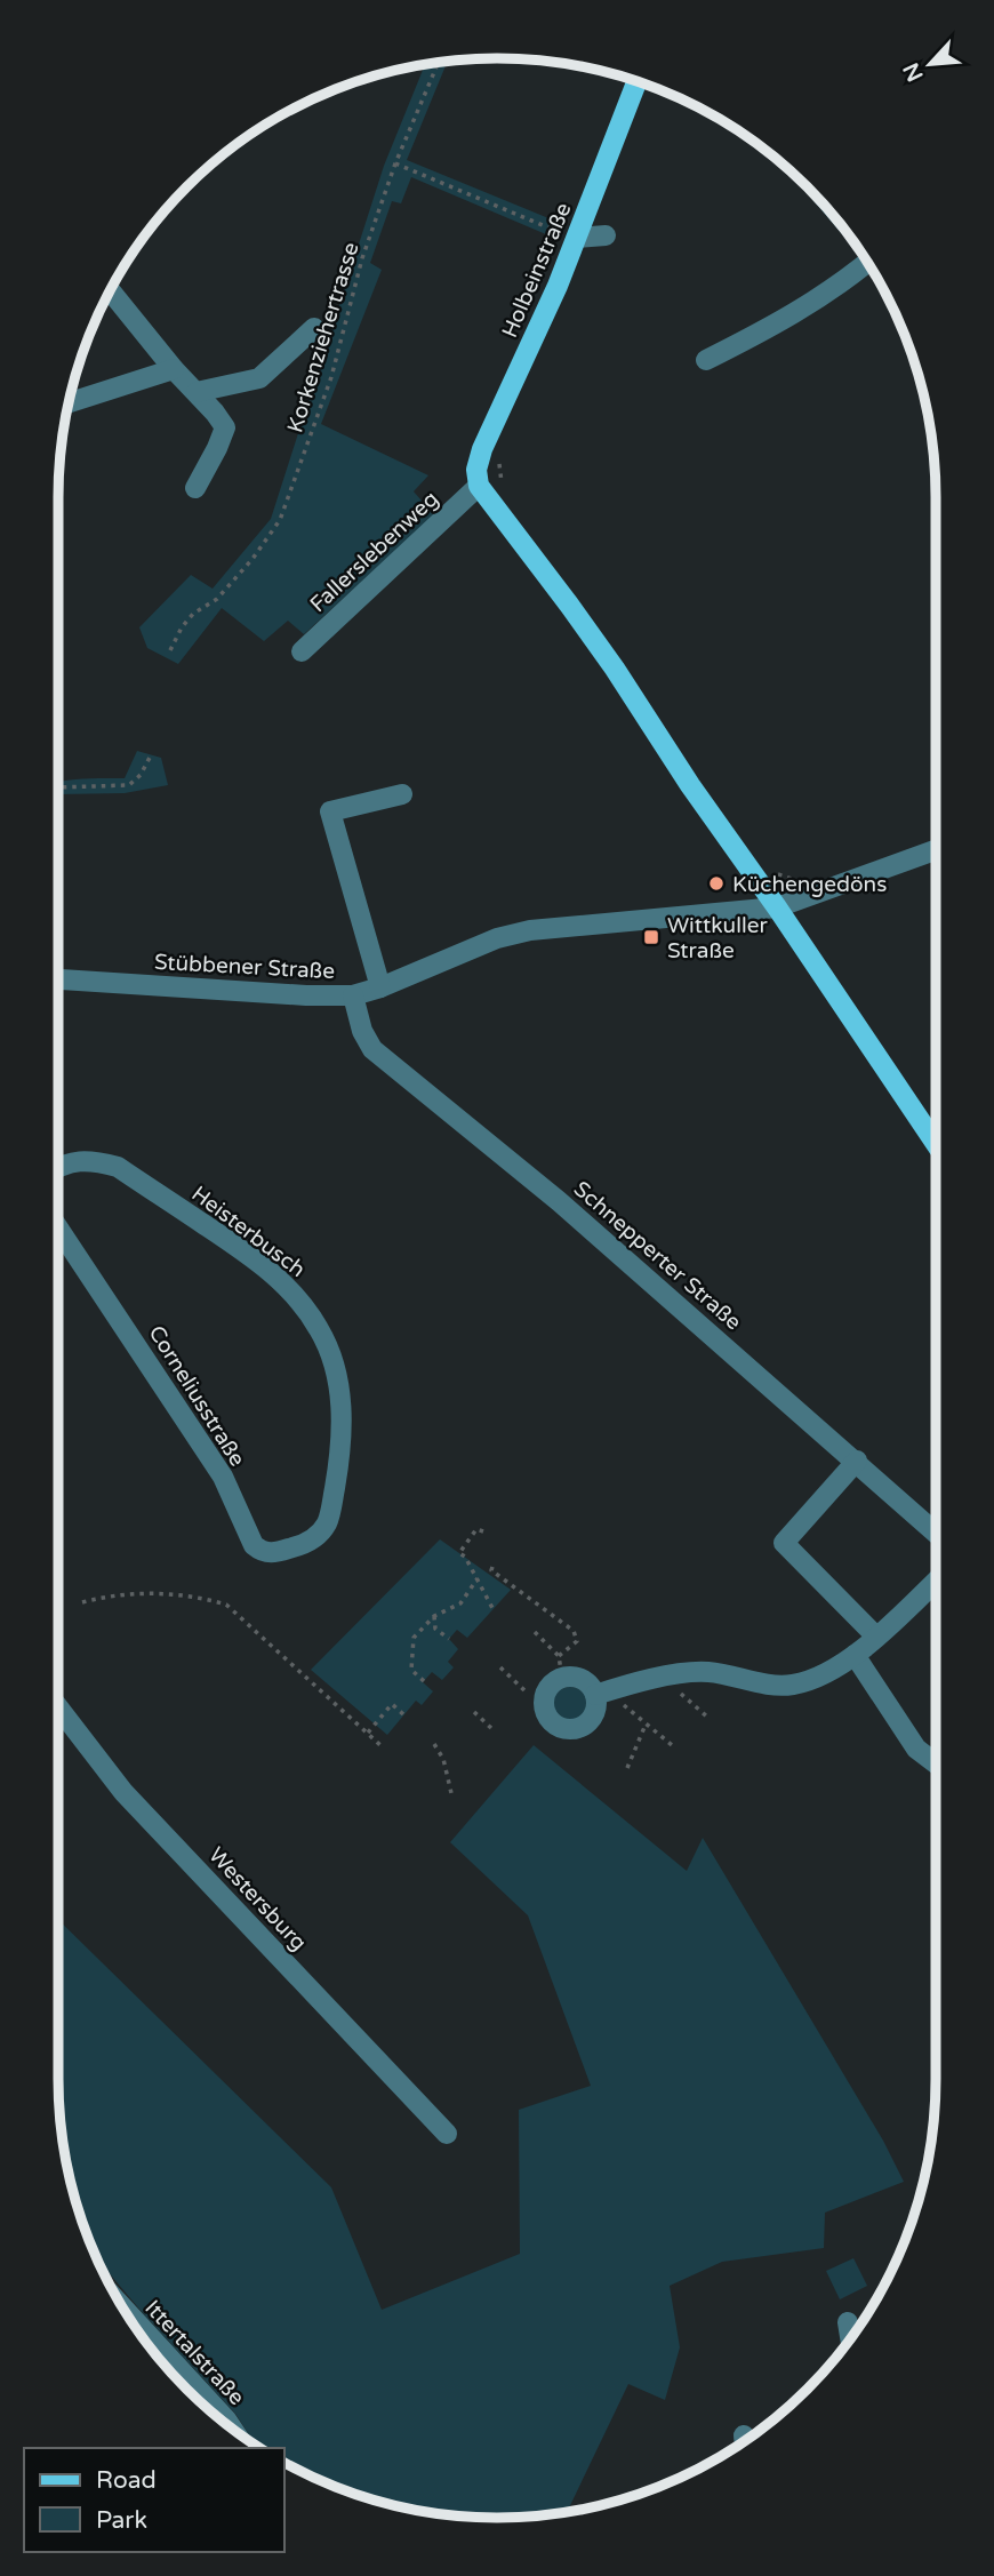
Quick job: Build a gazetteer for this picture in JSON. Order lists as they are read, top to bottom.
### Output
{
  "streets": {
    "main road": ["Holbeinstraße"],
    "street": [
      "Fallerslebenweg",
      "Stübbener Straße",
      "Heisterbusch",
      "Schnepperter Straße",
      "Corneliusstraße",
      "Westersburg",
      "Ittertalstraße"
    ],
    "path": ["Korkenziehertrasse"]
  },
  "crossings": [
    ["Holbeinstraße", "Fallerslebenweg"],
    ["Stübbener Straße", "Schnepperter Straße"],
    ["Heisterbusch", "Corneliusstraße"]
  ],
  "places": {
    "other": ["Küchengedöns"],
    "transit": ["Wittkuller Straße"]
  },
  "legend": ["Road", "Park"],
  "north": "bottom left"
}
